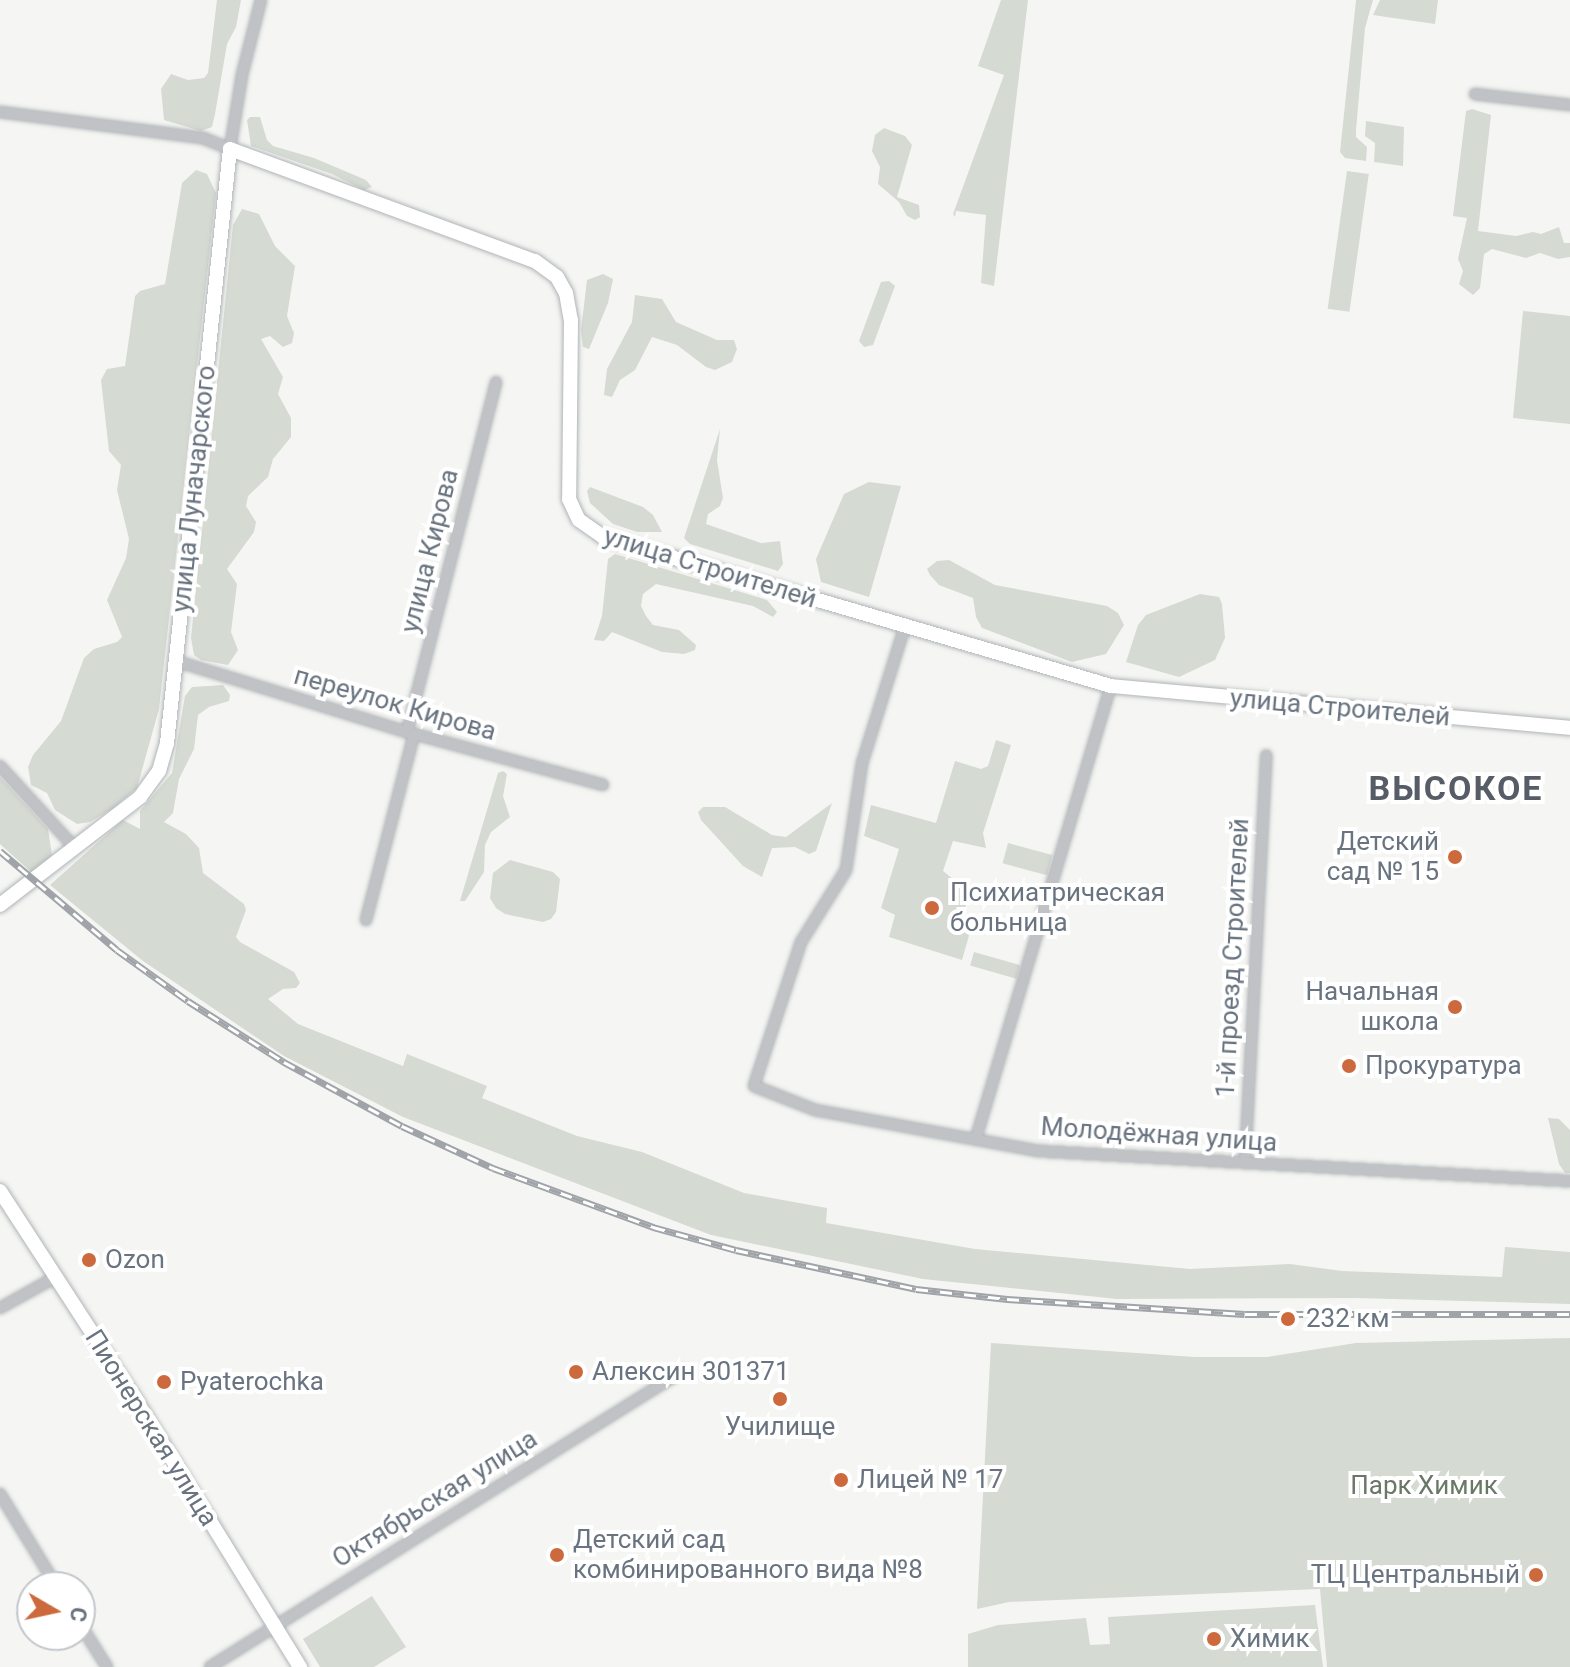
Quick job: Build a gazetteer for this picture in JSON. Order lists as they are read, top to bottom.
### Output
{
  "streets": {
    "main road": ["улица Луначарского", "улица Строителей", "Пионерская улица"],
    "street": [
      "улица Кирова",
      "переулок Кирова",
      "1-й проезд Строителей",
      "Молодёжная улица",
      "Октябрьская улица"
    ]
  },
  "crossings": [
    ["улица Луначарского", "улица Строителей"],
    ["улица Луначарского", "переулок Кирова"],
    ["улица Кирова", "переулок Кирова"],
    ["улица Строителей", "Молодёжная улица"],
    ["1-й проезд Строителей", "Молодёжная улица"],
    ["Пионерская улица", "Октябрьская улица"]
  ],
  "districts": ["ВЫСОКОЕ"],
  "parks": ["Парк Химик"],
  "places": [
    "Детский сад № 15",
    "Психиатрическая больница",
    "Начальная школа",
    "Прокуратура",
    "Ozon",
    "232 км",
    "Алексин 301371",
    "Pyaterochka",
    "Училище",
    "Лицей № 17",
    "Детский сад комбинированного вида №8",
    "ТЦ Центральный",
    "Химик"
  ],
  "north": "right"
}
